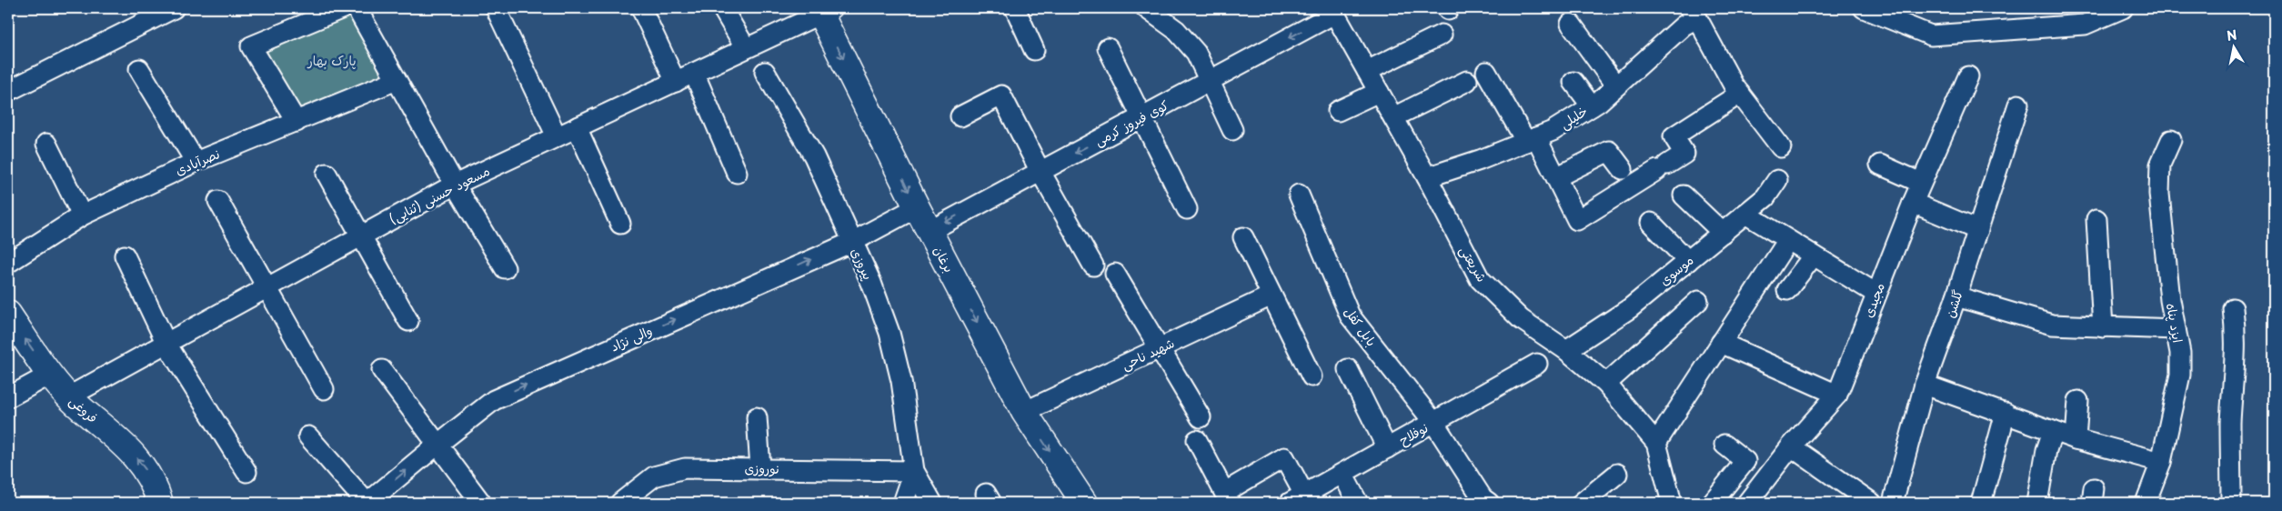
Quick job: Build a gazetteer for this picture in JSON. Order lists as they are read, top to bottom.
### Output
{
  "streets": {
    "main road": ["برغان", "فروغی"],
    "street": [
      "خلیلی",
      "کوی فیروز کرمی",
      "نصرآبادی",
      "مسعود حسنی (ثنایی)",
      "پیروزی",
      "شریعتی",
      "موسوی",
      "مجیدی",
      "گلشن",
      "ایزد پناه",
      "بابل کفل",
      "والی نژاد",
      "شهید ناحی",
      "نوفلاح",
      "نوروزی"
    ]
  },
  "crossings": [
    ["خلیلی", "شریعتی"],
    ["کوی فیروز کرمی", "برغان"],
    ["کوی فیروز کرمی", "شریعتی"],
    ["مسعود حسنی (ثنایی)", "برغان"],
    ["مسعود حسنی (ثنایی)", "فروغی"],
    ["برغان", "والی نژاد"],
    ["برغان", "شهید ناحی"],
    ["پیروزی", "والی نژاد"],
    ["پیروزی", "نوروزی"],
    ["شریعتی", "موسوی"],
    ["بابل کفل", "نوفلاح"]
  ],
  "one_way": [
    "کوی فیروز کرمی",
    "برغان",
    "والی نژاد",
    "فروغی"
  ],
  "parks": ["پارک‌ بهار"],
  "north": "top"
}
